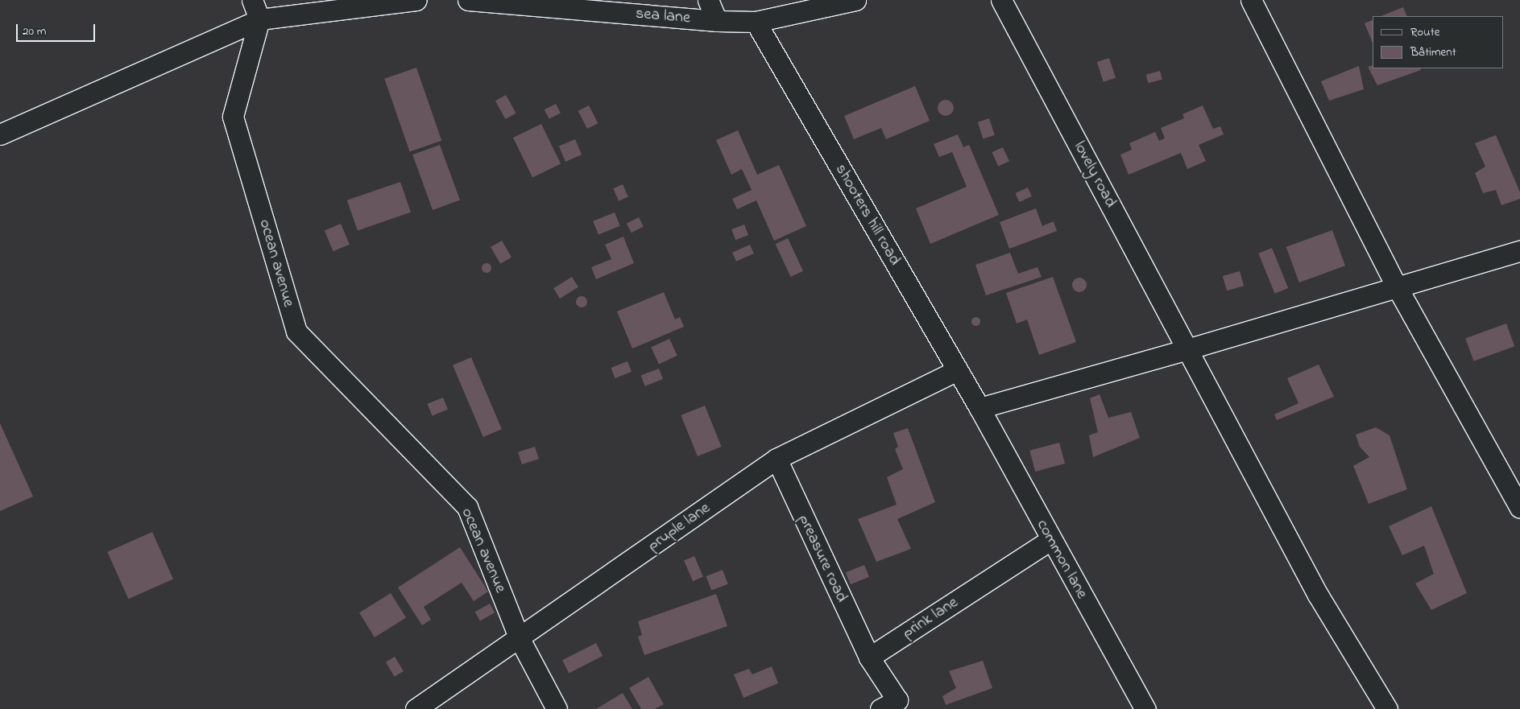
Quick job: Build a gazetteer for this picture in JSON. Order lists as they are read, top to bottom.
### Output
{
  "streets": {
    "street": [
      "sea lane",
      "lovely road",
      "shooters hill road",
      "ocean avenue",
      "pruple lane",
      "preasure road",
      "common lane",
      "prink lane"
    ]
  },
  "crossings": [
    ["sea lane", "shooters hill road"],
    ["shooters hill road", "pruple lane"],
    ["shooters hill road", "common lane"],
    ["ocean avenue", "pruple lane"],
    ["pruple lane", "preasure road"],
    ["preasure road", "prink lane"],
    ["common lane", "prink lane"]
  ],
  "legend": ["Route", "Bâtiment"],
  "scale_bar": "20 m"
}
